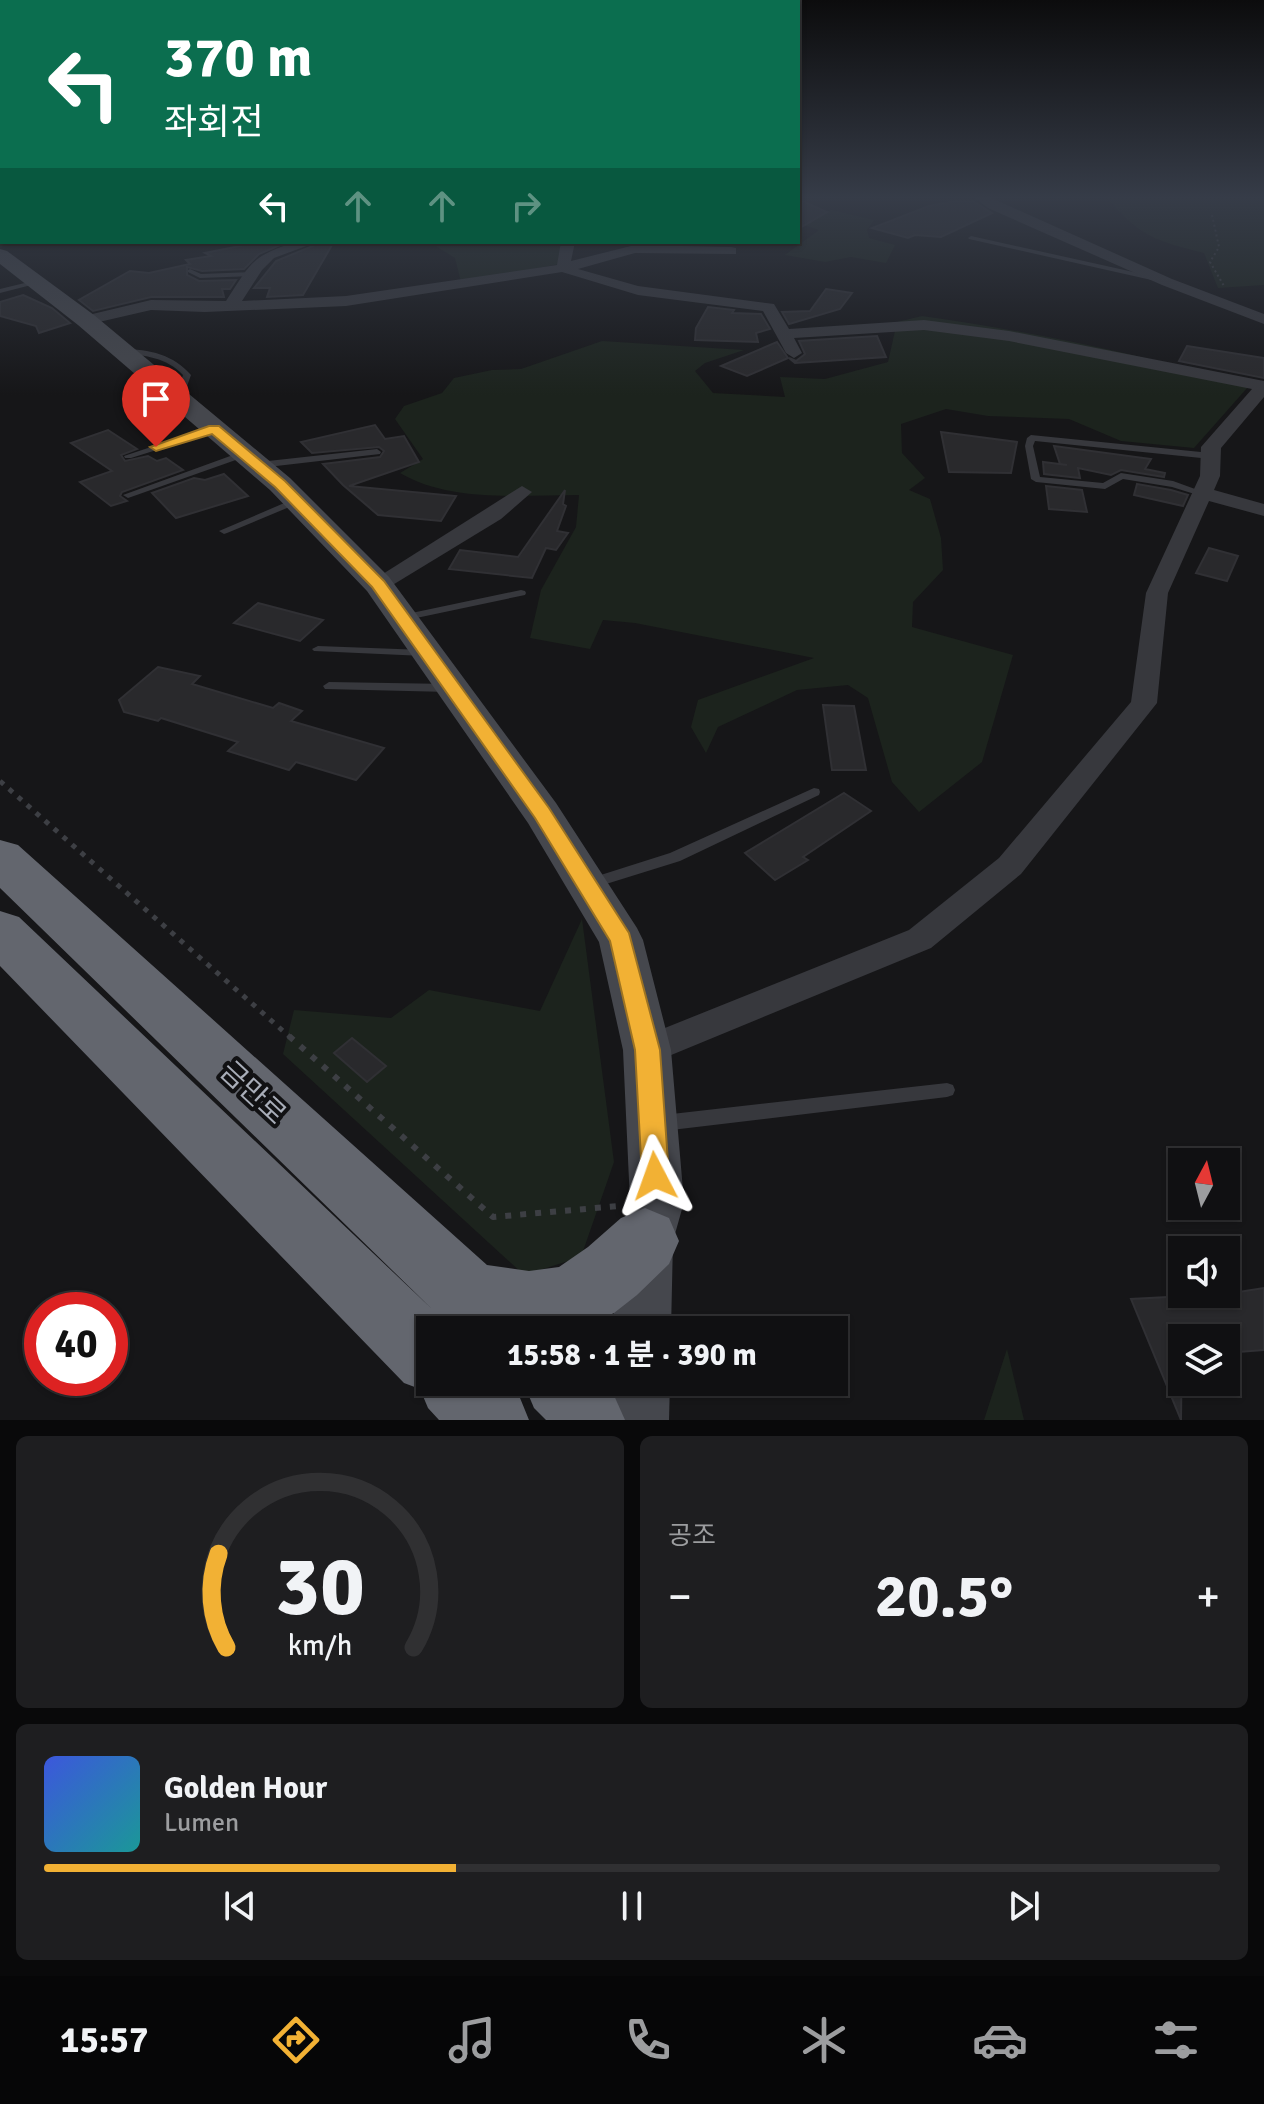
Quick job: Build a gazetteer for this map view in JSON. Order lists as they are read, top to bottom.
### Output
{
  "streets": {
    "highway": ["금만로"]
  },
  "north": "top",
  "page": {
    "turn": ["370 m", "좌회전"],
    "limit": "40",
    "trip": "15:58 · 1 분 · 390 m",
    "tile": "공조",
    "heat": ["−", "20.5°", "+"],
    "song": ["Golden Hour", "Lumen"],
    "tabs": "15:57",
    "gauge": ["30", "km/h"]
  }
}
